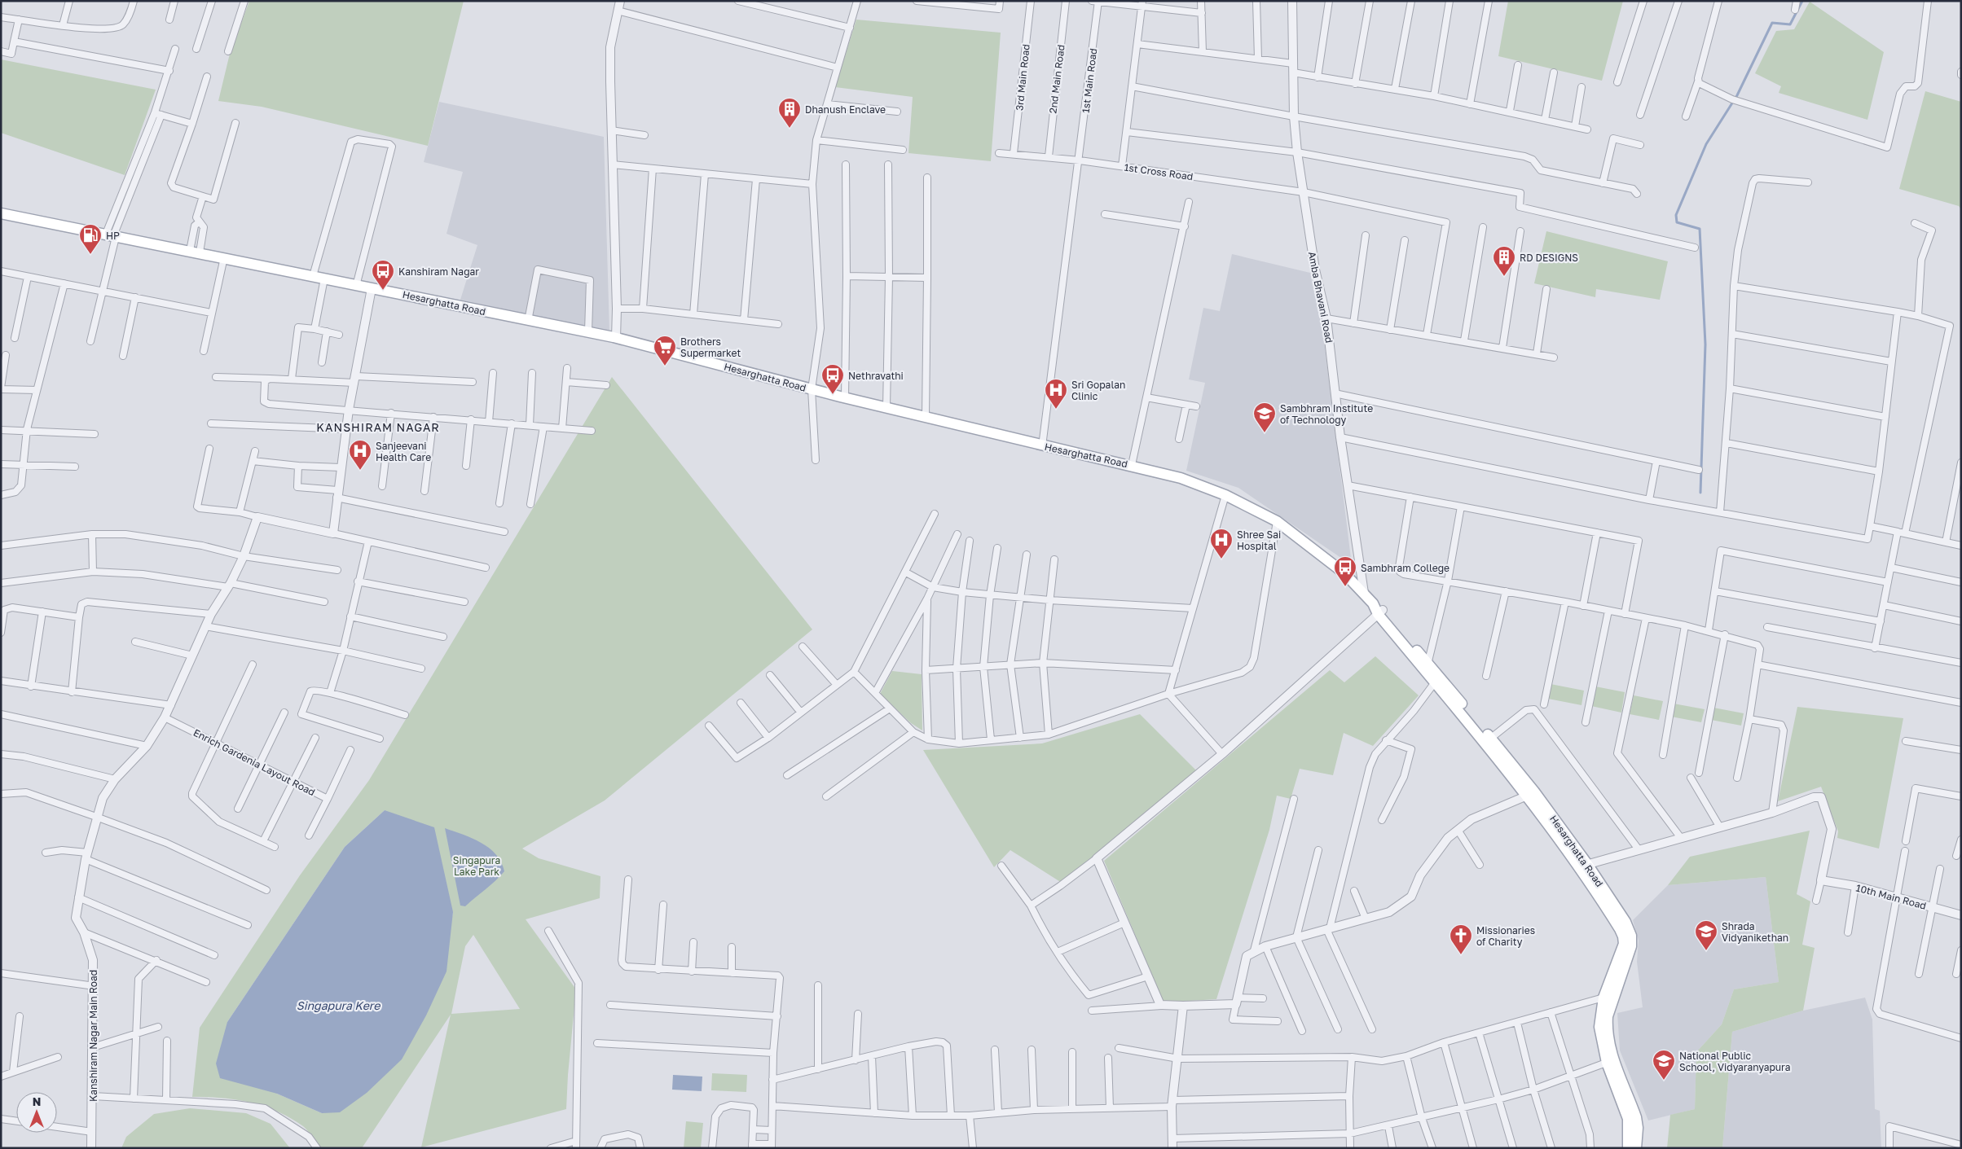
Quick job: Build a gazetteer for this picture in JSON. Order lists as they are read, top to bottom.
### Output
{
  "streets": {
    "main road": ["Hesarghatta Road"],
    "street": [
      "3rd Main Road",
      "2nd Main Road",
      "1st Main Road",
      "1st Cross Road",
      "Amba Bhavani Road",
      "Enrich Gardenia Layout Road",
      "10th Main Road",
      "Kanshiram Nagar Main Road"
    ]
  },
  "crossings": [
    ["3rd Main Road", "1st Cross Road"],
    ["2nd Main Road", "1st Cross Road"],
    ["1st Main Road", "1st Cross Road"],
    ["1st Main Road", "Hesarghatta Road"],
    ["1st Cross Road", "Amba Bhavani Road"],
    ["Amba Bhavani Road", "Hesarghatta Road"],
    ["Enrich Gardenia Layout Road", "Kanshiram Nagar Main Road"]
  ],
  "districts": ["KANSHIRAM NAGAR"],
  "water": ["Singapura Kere"],
  "parks": ["Singapura Lake Park"],
  "places": {
    "building": ["Dhanush Enclave", "RD DESIGNS"],
    "fuel station": ["HP"],
    "bus stop": ["Kanshiram Nagar", "Nethravathi", "Sambhram College"],
    "supermarket": ["Brothers Supermarket"],
    "hospital": ["Sri Gopalan Clinic", "Sanjeevani Health Care", "Shree Sai Hospital"],
    "school or university": ["Sambhram Institute of Technology", "Shrada Vidyanikethan", "National Public School, Vidyaranyapura"],
    "church": ["Missionaries of Charity"]
  },
  "north": "top"
}
